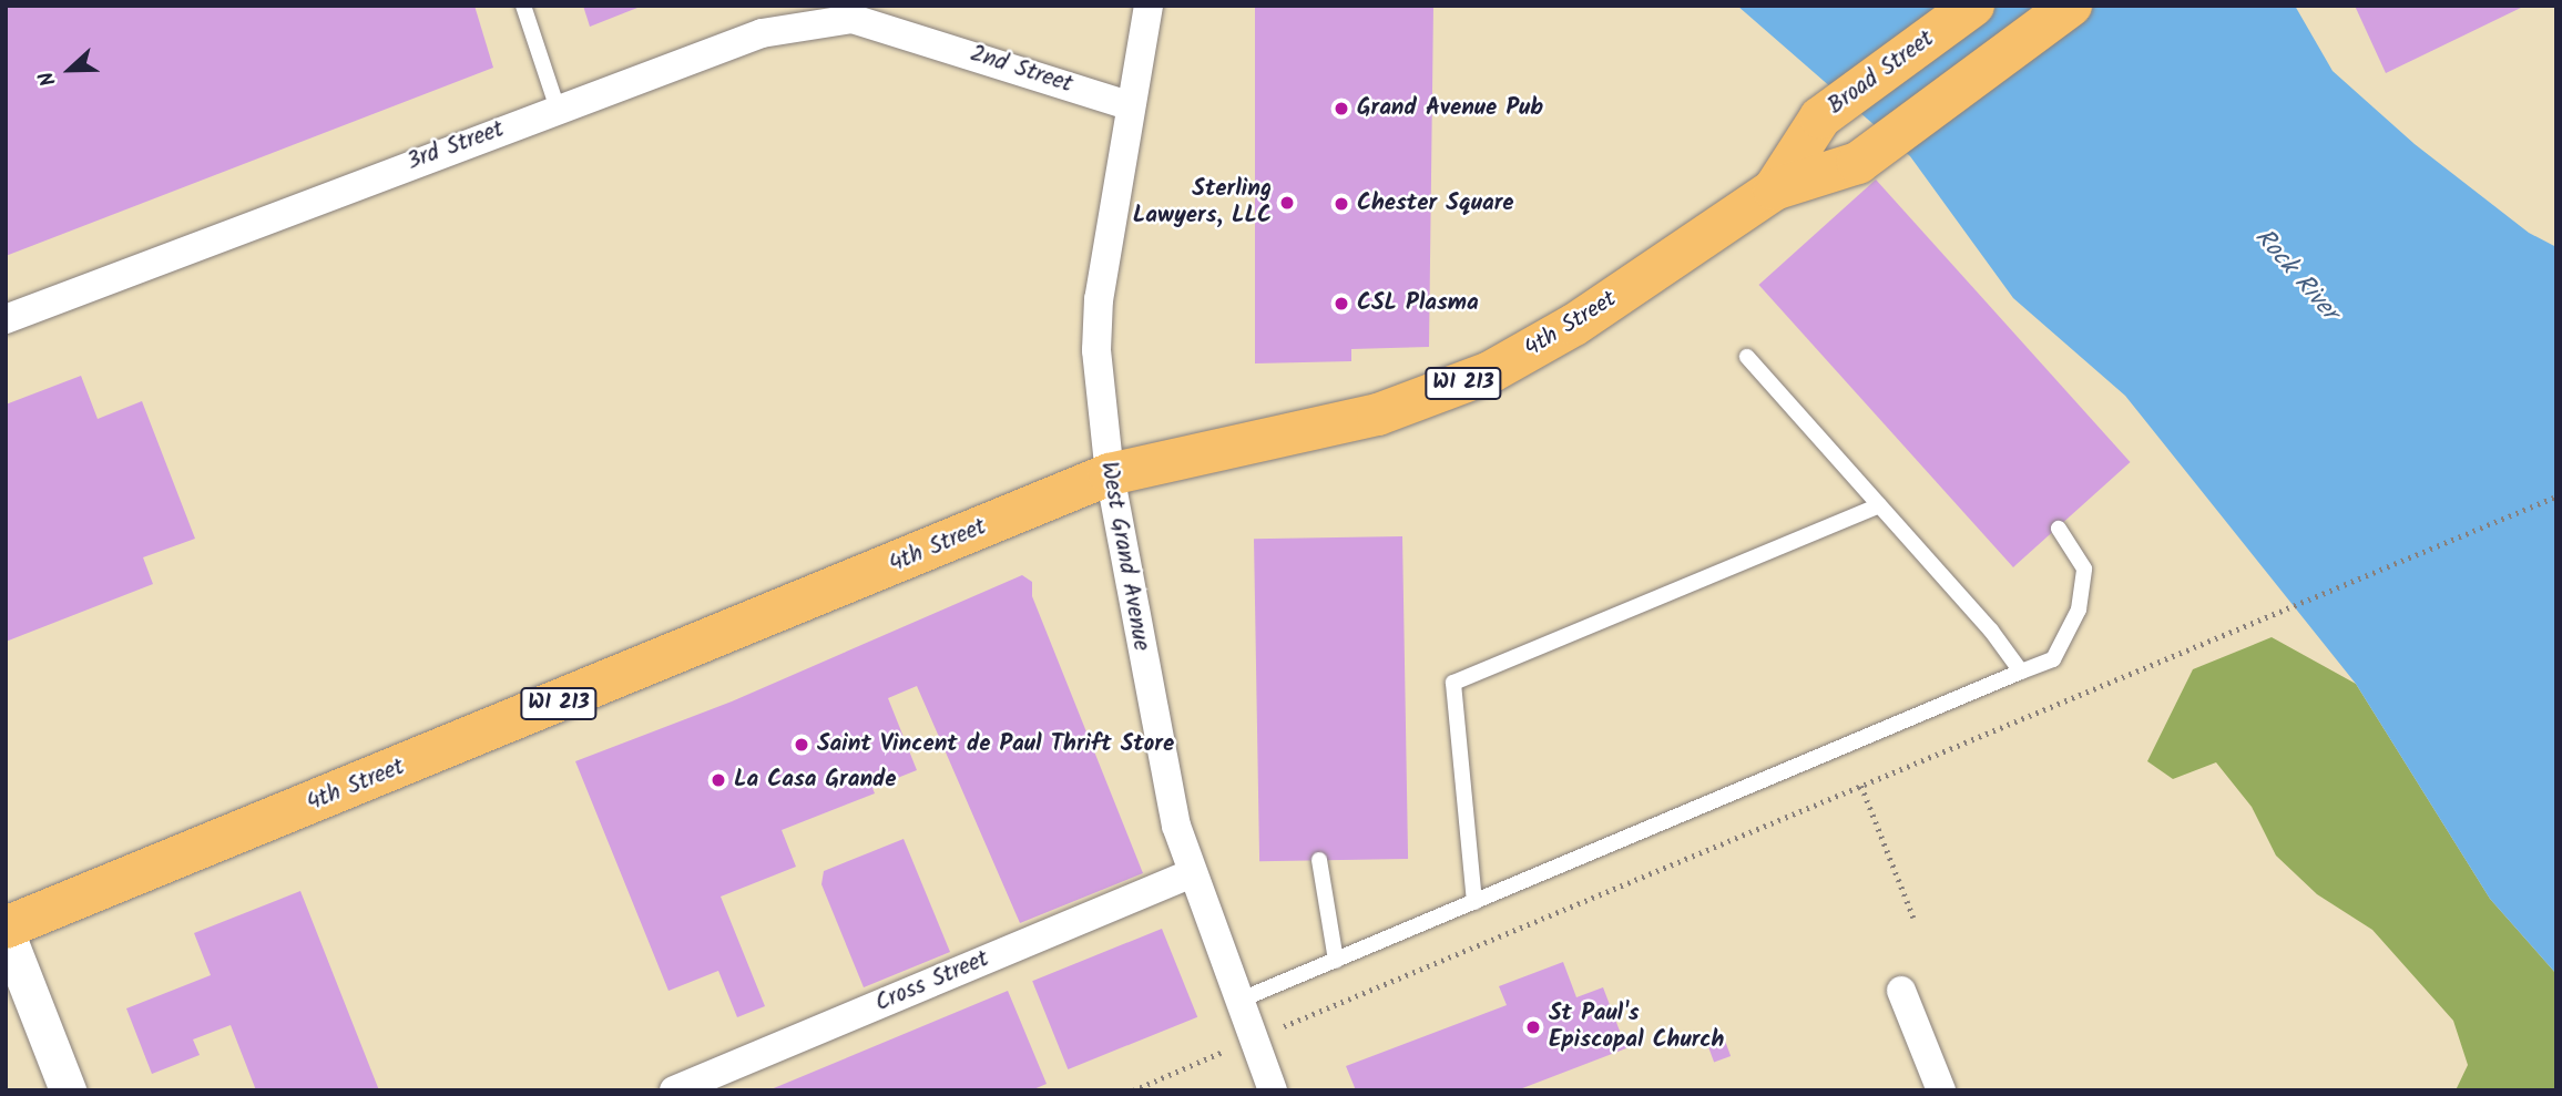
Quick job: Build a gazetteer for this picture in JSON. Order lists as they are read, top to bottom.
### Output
{
  "streets": {
    "main road": ["Broad Street", "4th Street", "WI 213"],
    "street": [
      "2nd Street",
      "3rd Street",
      "West Grand Avenue",
      "Cross Street"
    ]
  },
  "crossings": [
    ["2nd Street", "3rd Street"],
    ["2nd Street", "West Grand Avenue"],
    ["Broad Street", "4th Street"],
    ["4th Street", "West Grand Avenue"],
    ["West Grand Avenue", "Cross Street"]
  ],
  "water": ["Rock River"],
  "places": [
    "Grand Avenue Pub",
    "Sterling Lawyers, LLC",
    "Chester Square",
    "CSL Plasma",
    "Saint Vincent de Paul Thrift Store",
    "La Casa Grande",
    "St Paul's Episcopal Church"
  ],
  "north": "left"
}
